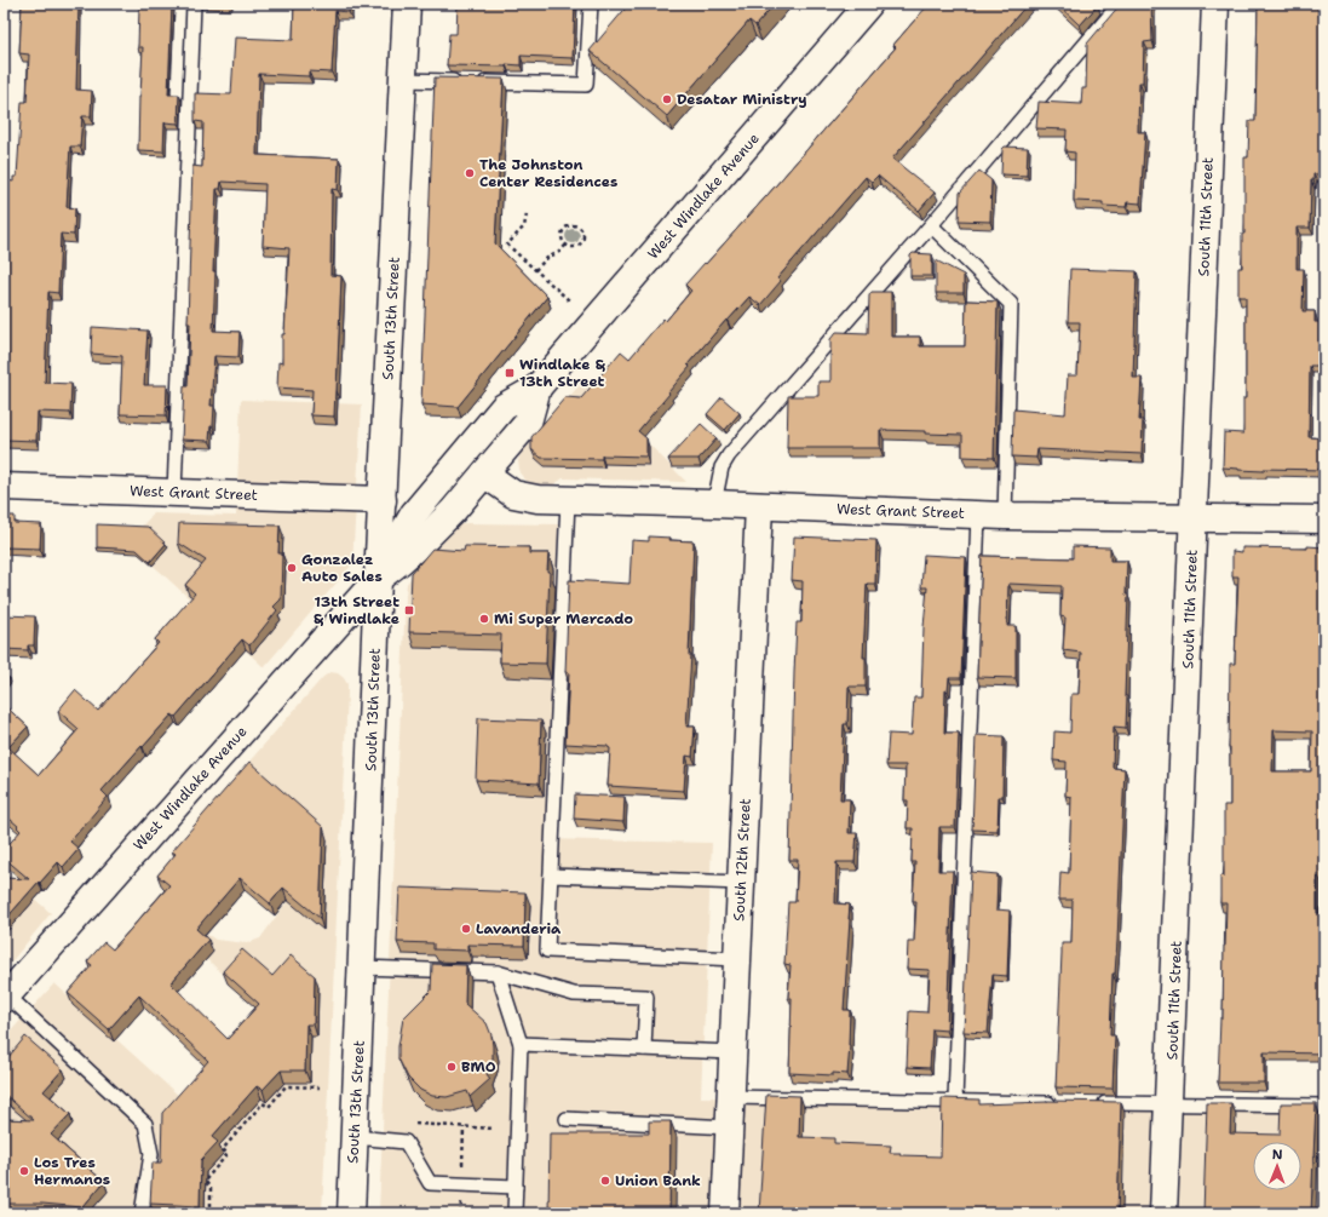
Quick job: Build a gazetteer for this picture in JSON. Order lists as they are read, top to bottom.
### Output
{
  "streets": {
    "street": [
      "West Windlake Avenue",
      "South 11th Street",
      "South 13th Street",
      "West Grant Street",
      "South 12th Street"
    ]
  },
  "crossings": [
    ["West Windlake Avenue", "South 13th Street"],
    ["West Windlake Avenue", "West Grant Street"],
    ["South 11th Street", "West Grant Street"],
    ["South 13th Street", "West Grant Street"],
    ["West Grant Street", "South 12th Street"]
  ],
  "places": {
    "other": [
      "Desatar Ministry",
      "The Johnston Center Residences",
      "Gonzalez Auto Sales",
      "Mi Super Mercado",
      "Lavanderia",
      "BMO",
      "Los Tres Hermanos",
      "Union Bank"
    ],
    "transit": ["Windlake & 13th Street", "13th Street & Windlake"]
  },
  "north": "top"
}
